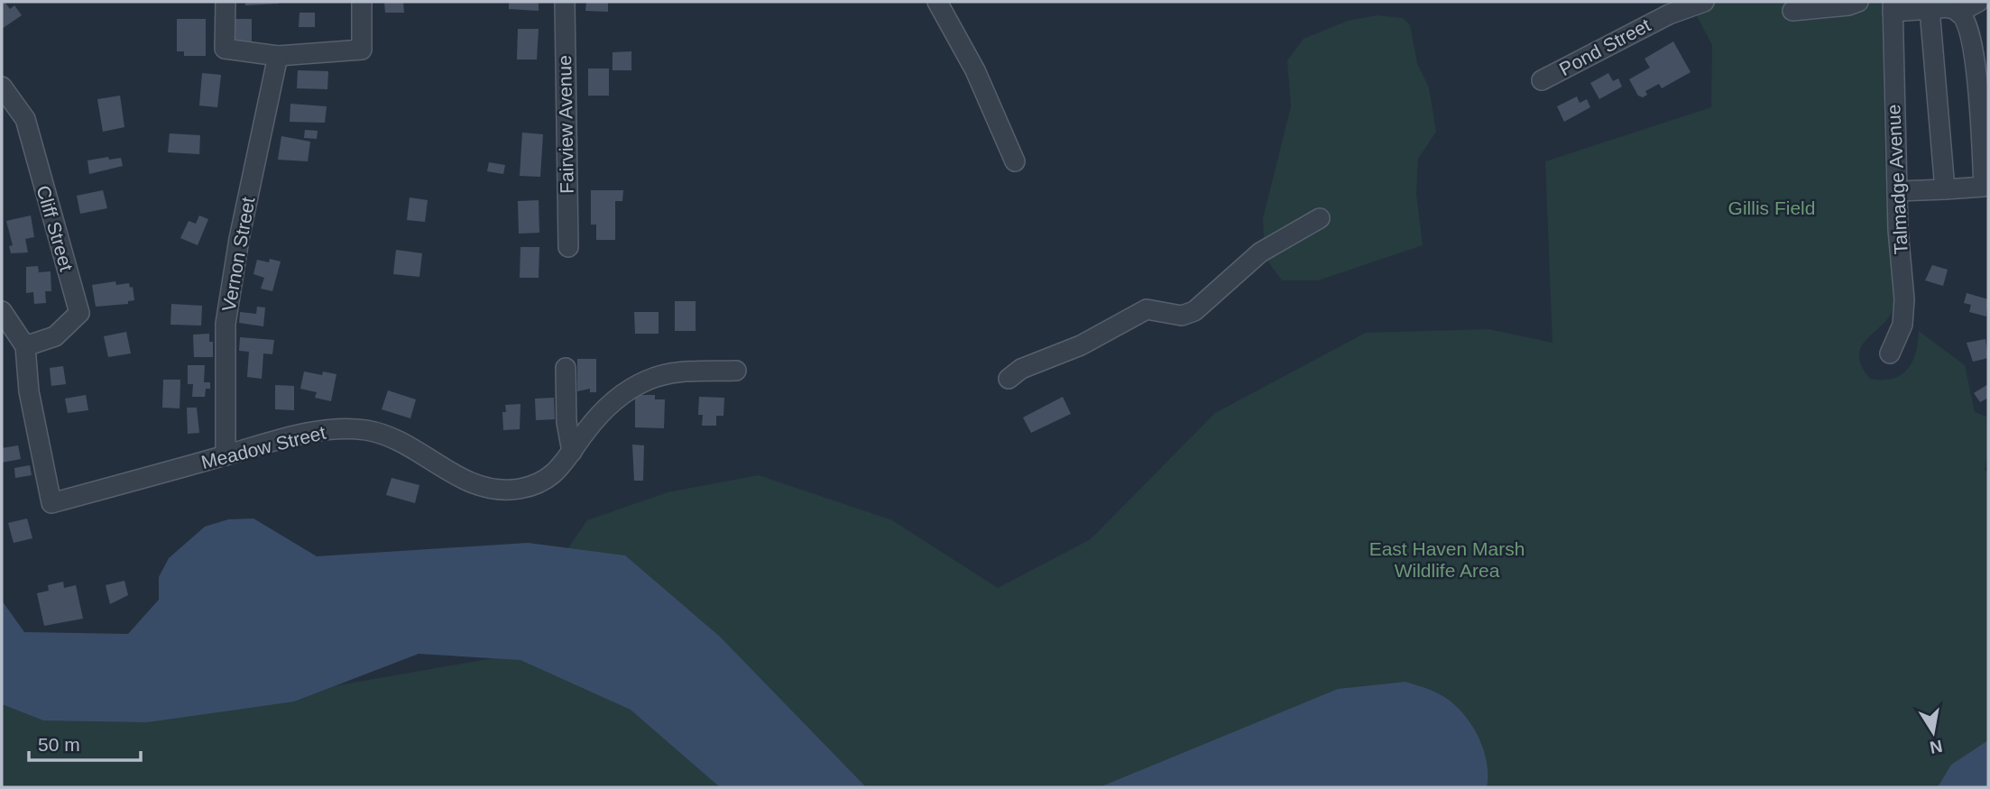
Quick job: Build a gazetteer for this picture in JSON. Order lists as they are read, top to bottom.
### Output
{
  "streets": {
    "street": [
      "Pond Street",
      "Fairview Avenue",
      "Talmadge Avenue",
      "Cliff Street",
      "Vernon Street",
      "Meadow Street"
    ]
  },
  "crossings": [
    ["Cliff Street", "Meadow Street"],
    ["Vernon Street", "Meadow Street"]
  ],
  "parks": ["Gillis Field", "East Haven Marsh Wildlife Area"],
  "scale_bar": "50 m",
  "north": "bottom"
}
